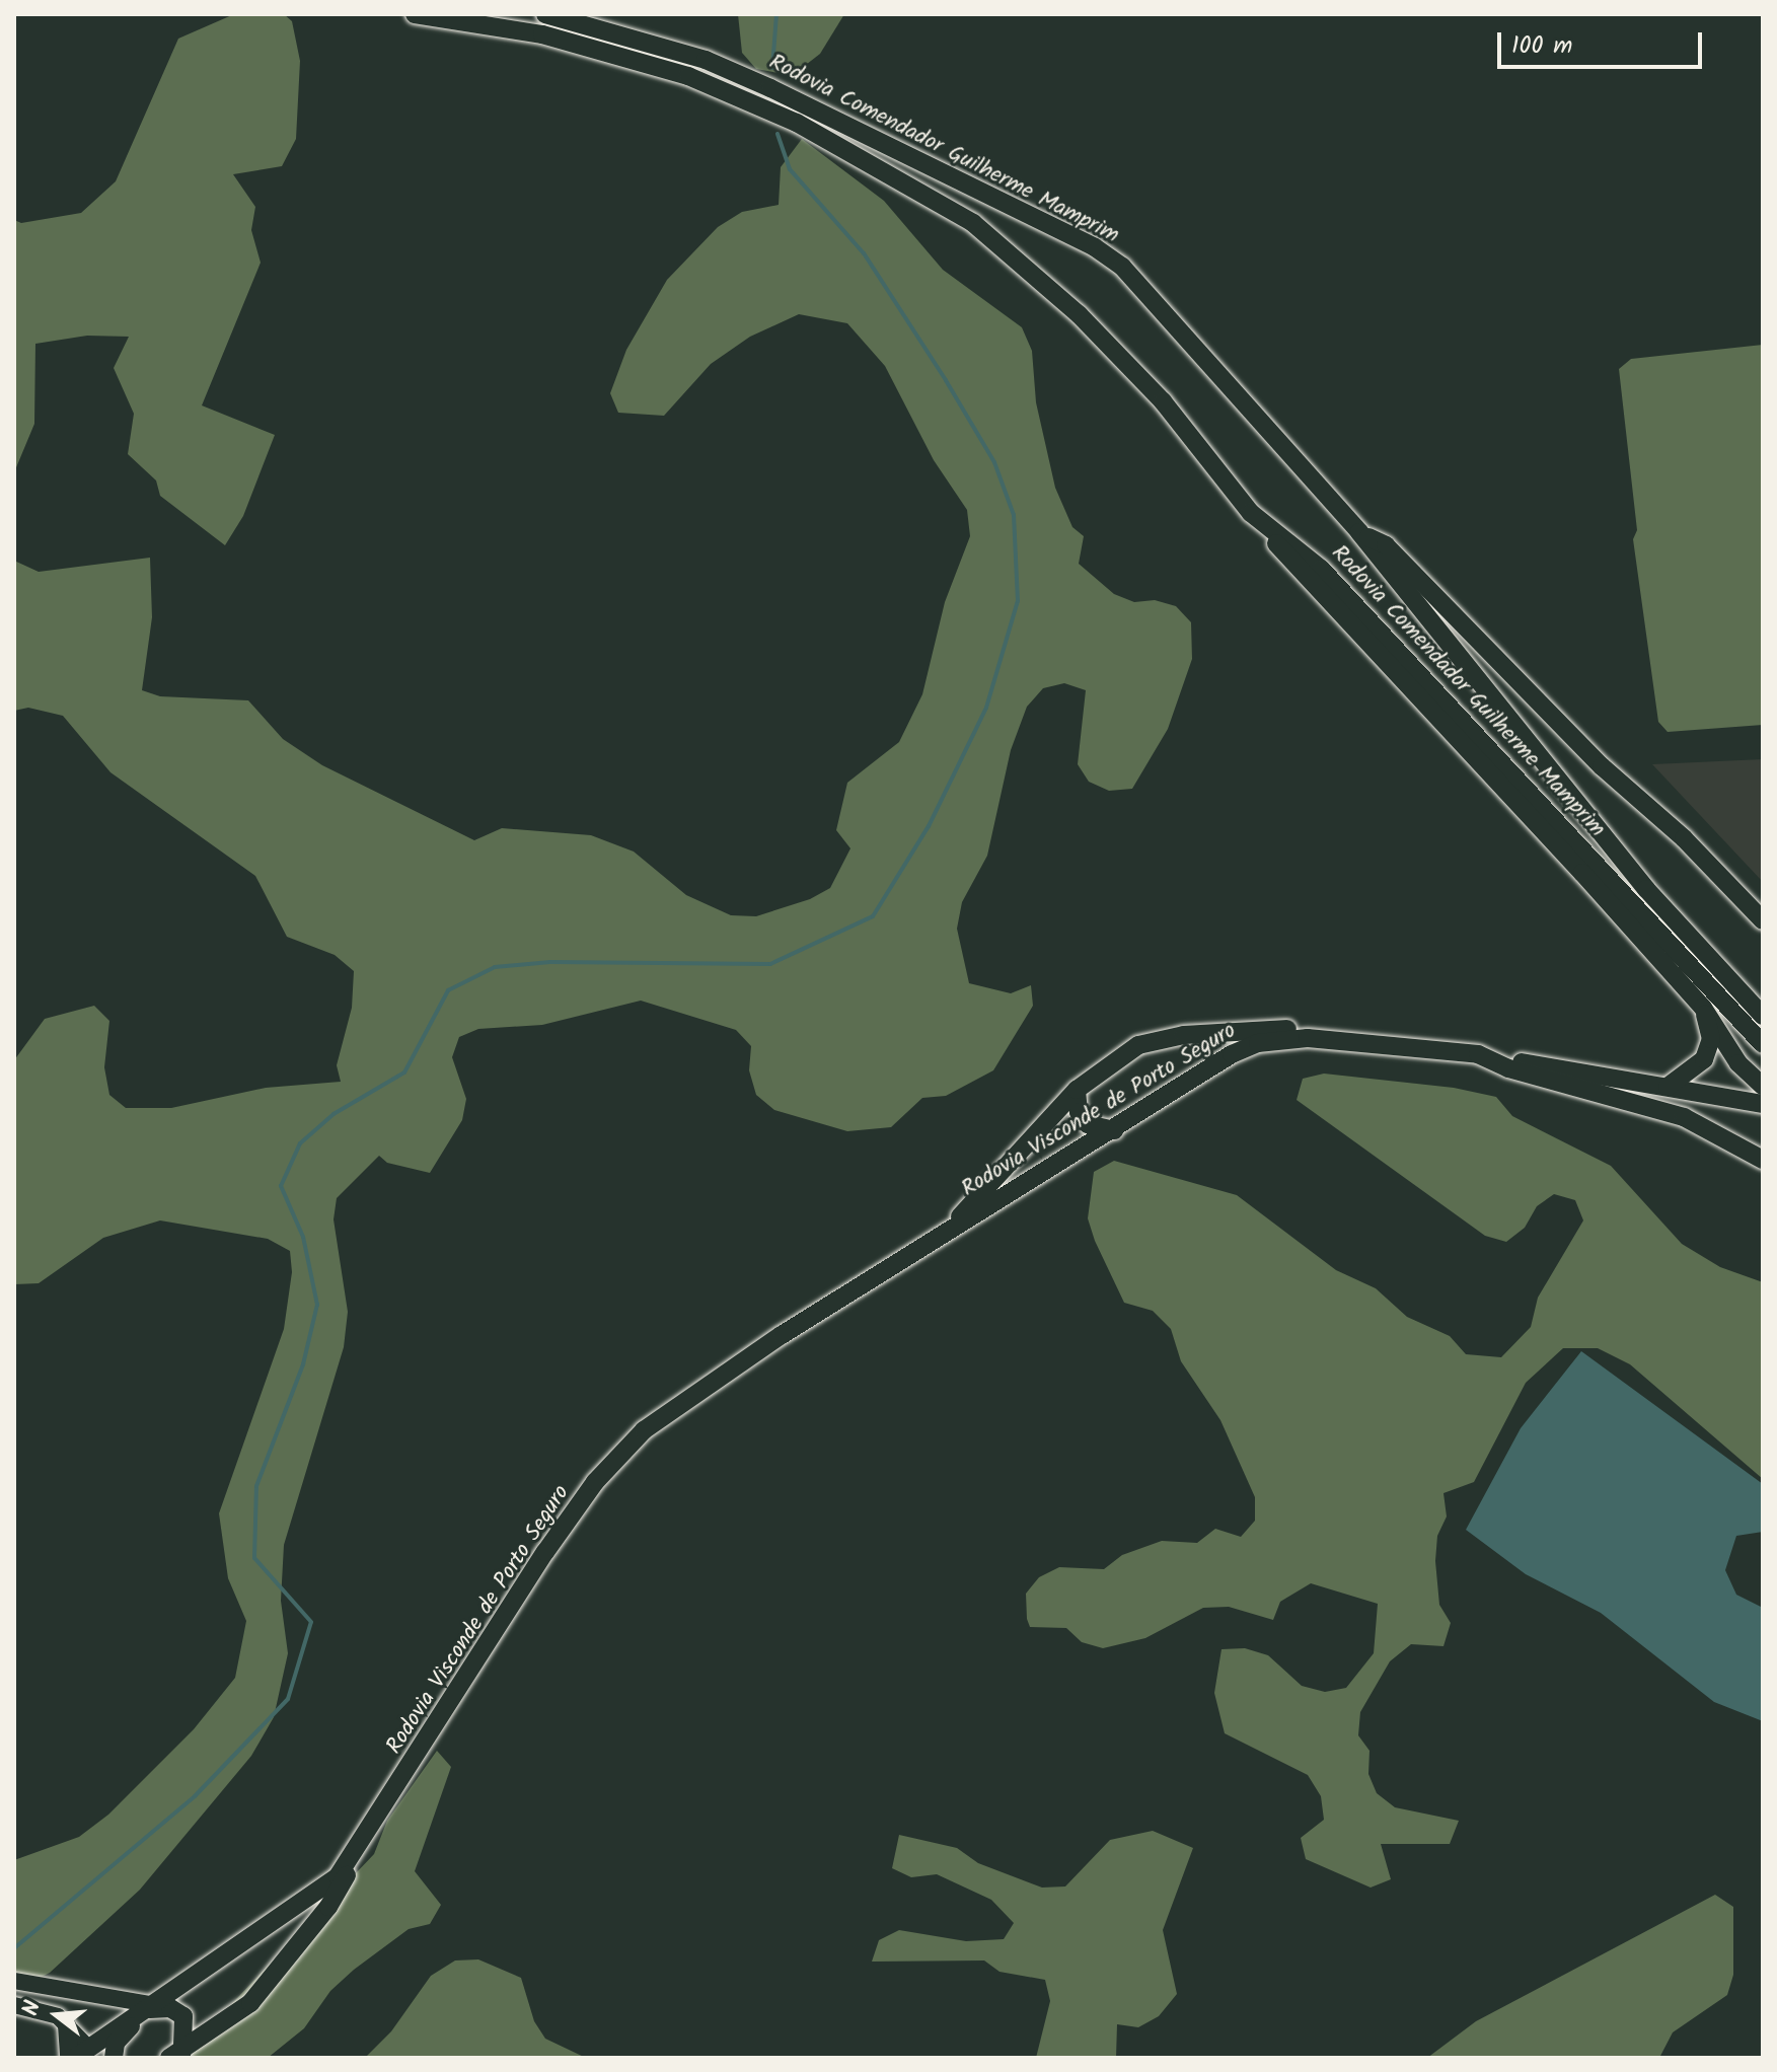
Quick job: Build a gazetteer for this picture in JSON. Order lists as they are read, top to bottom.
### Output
{
  "streets": {
    "main road": ["Rodovia Comendador Guilherme Mamprim", "Rodovia Visconde de Porto Seguro"]
  },
  "scale_bar": "100 m",
  "north": "left"
}
